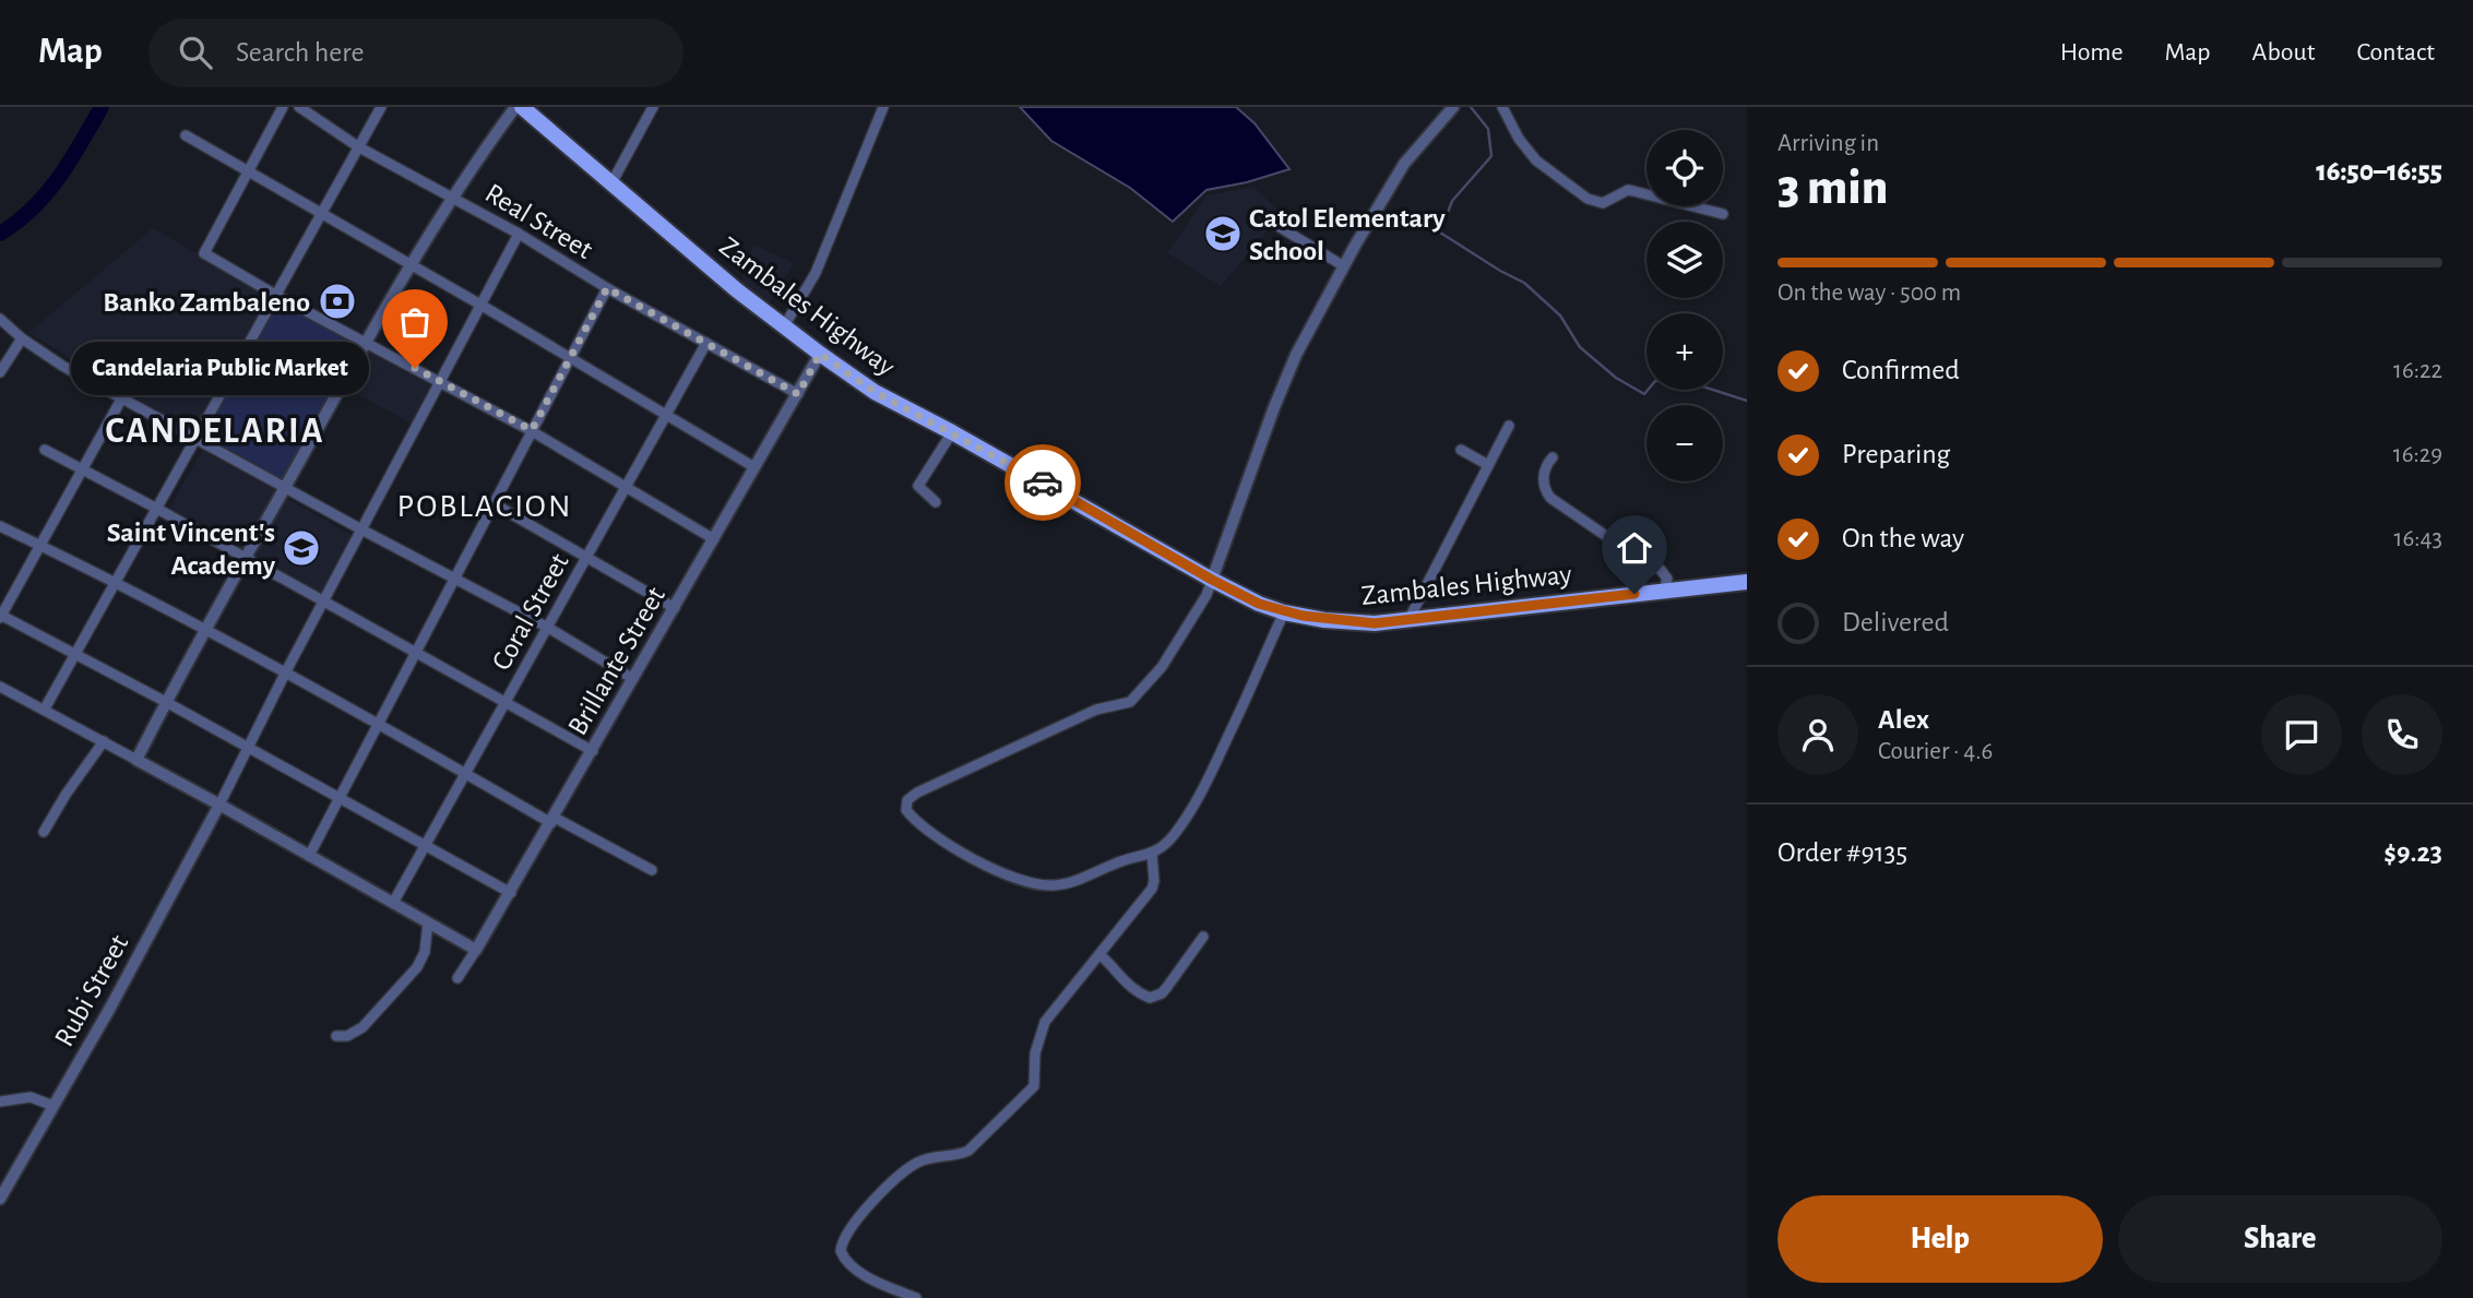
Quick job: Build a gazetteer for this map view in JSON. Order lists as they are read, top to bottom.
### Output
{
  "streets": {
    "main road": ["Zambales Highway"],
    "street": [
      "Real Street",
      "Coral Street",
      "Brillante Street",
      "Rubi Street"
    ]
  },
  "crossings": [
    ["Real Street", "Coral Street"],
    ["Real Street", "Brillante Street"],
    ["Zambales Highway", "Brillante Street"]
  ],
  "districts": ["CANDELARIA", "POBLACION"],
  "places": {
    "school or university": ["Catol Elementary School", "Saint Vincent's Academy"],
    "bank": ["Banko Zambaleno"],
    "other": ["Candelaria Public Market"]
  },
  "page": {
    "header": "Map",
    "search": "Search here",
    "nav": [
      "Home",
      "Map",
      "About",
      "Contact"
    ],
    "heading": ["3 min", "Arriving in", "16:50–16:55"],
    "panel": [
      "Alex",
      "Courier · 4.6",
      "Order #9135",
      "$9.23"
    ],
    "map_buttons": ["+", "−"],
    "bar": "On the way · 500 m",
    "list": [
      ["Confirmed", "16:22"],
      ["Preparing", "16:29"],
      ["On the way", "16:43"],
      "Delivered"
    ],
    "bubble": "Candelaria Public Market",
    "buttons": ["Help", "Share"]
  }
}
